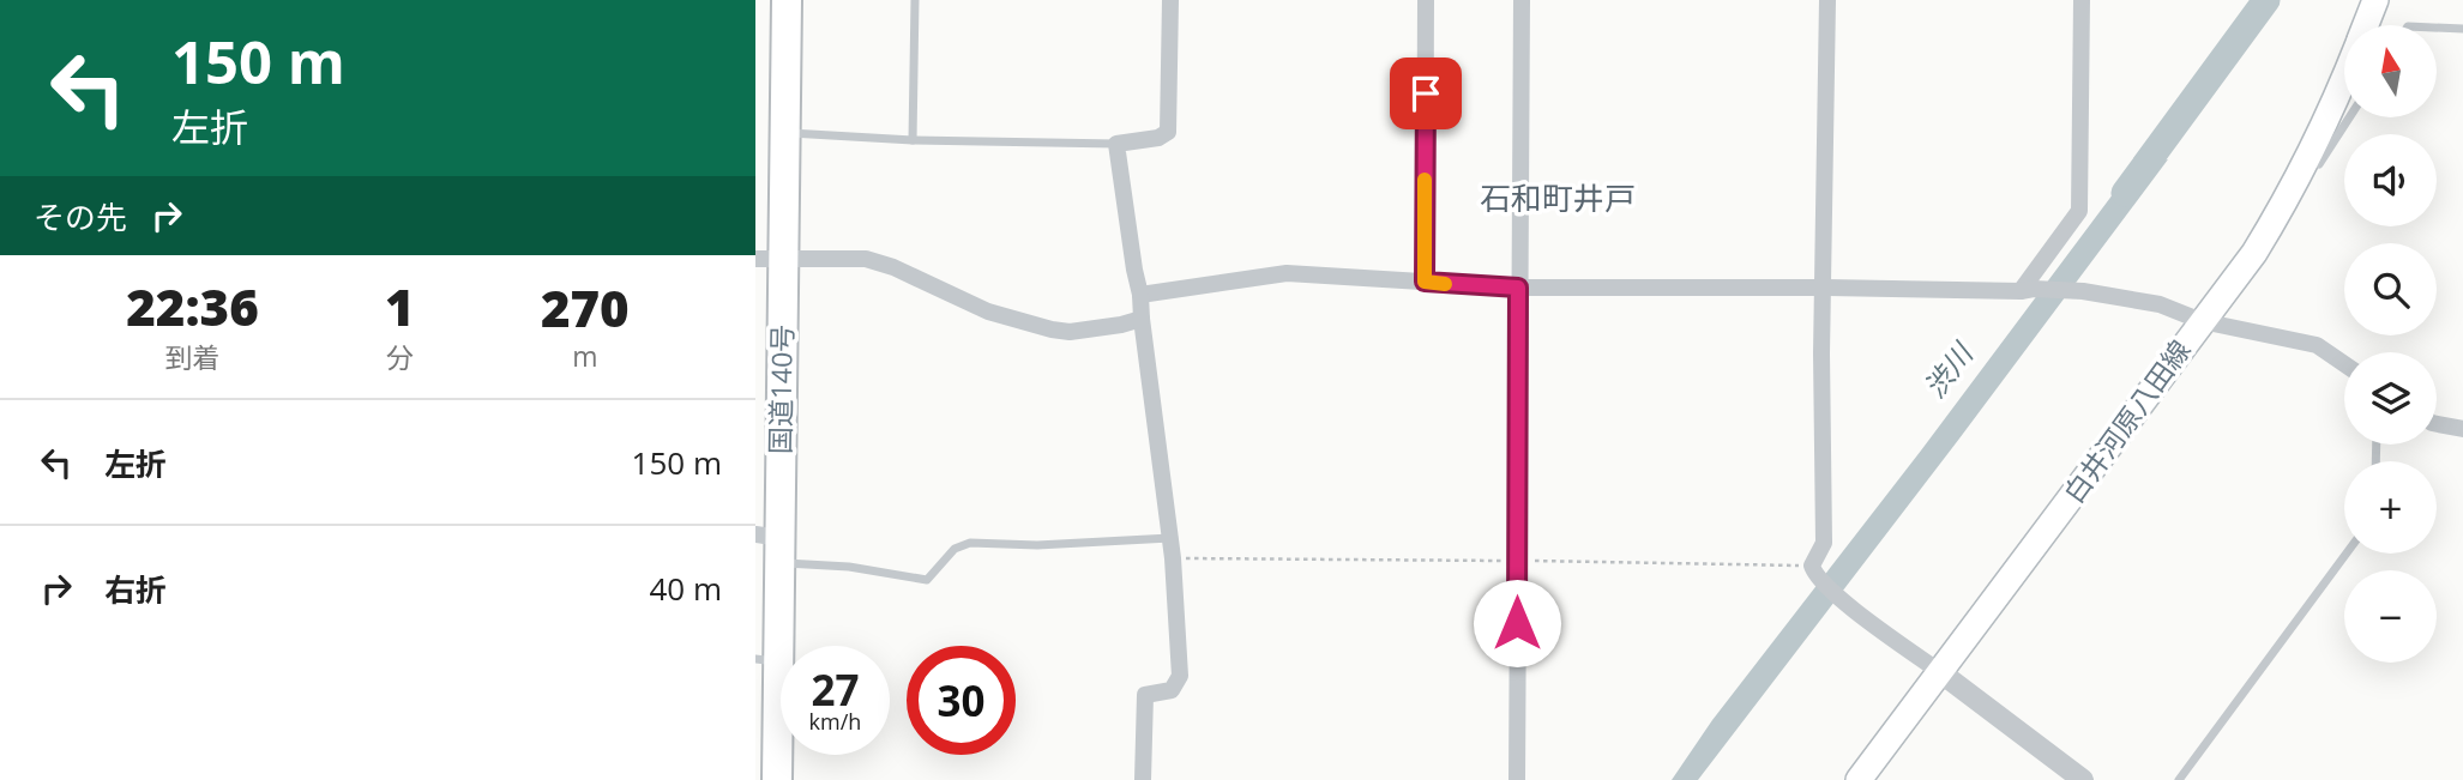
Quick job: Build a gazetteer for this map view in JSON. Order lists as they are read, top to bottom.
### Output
{
  "streets": {
    "highway": ["国道140号"],
    "main road": ["白井河原八田線"]
  },
  "districts": ["石和町井戸"],
  "water": ["渋川"],
  "north": "top",
  "page": {
    "turn": ["150 m", "左折"],
    "map_buttons": ["+", "−"],
    "then": "その先",
    "eta": [
      "22:36",
      "到着",
      "1",
      "分",
      "270",
      "m"
    ],
    "list": [
      {
        "name": "左折",
        "value": "150 m"
      },
      {
        "name": "右折",
        "value": "40 m"
      }
    ],
    "speed": "27 km/h",
    "limit": "30"
  }
}
